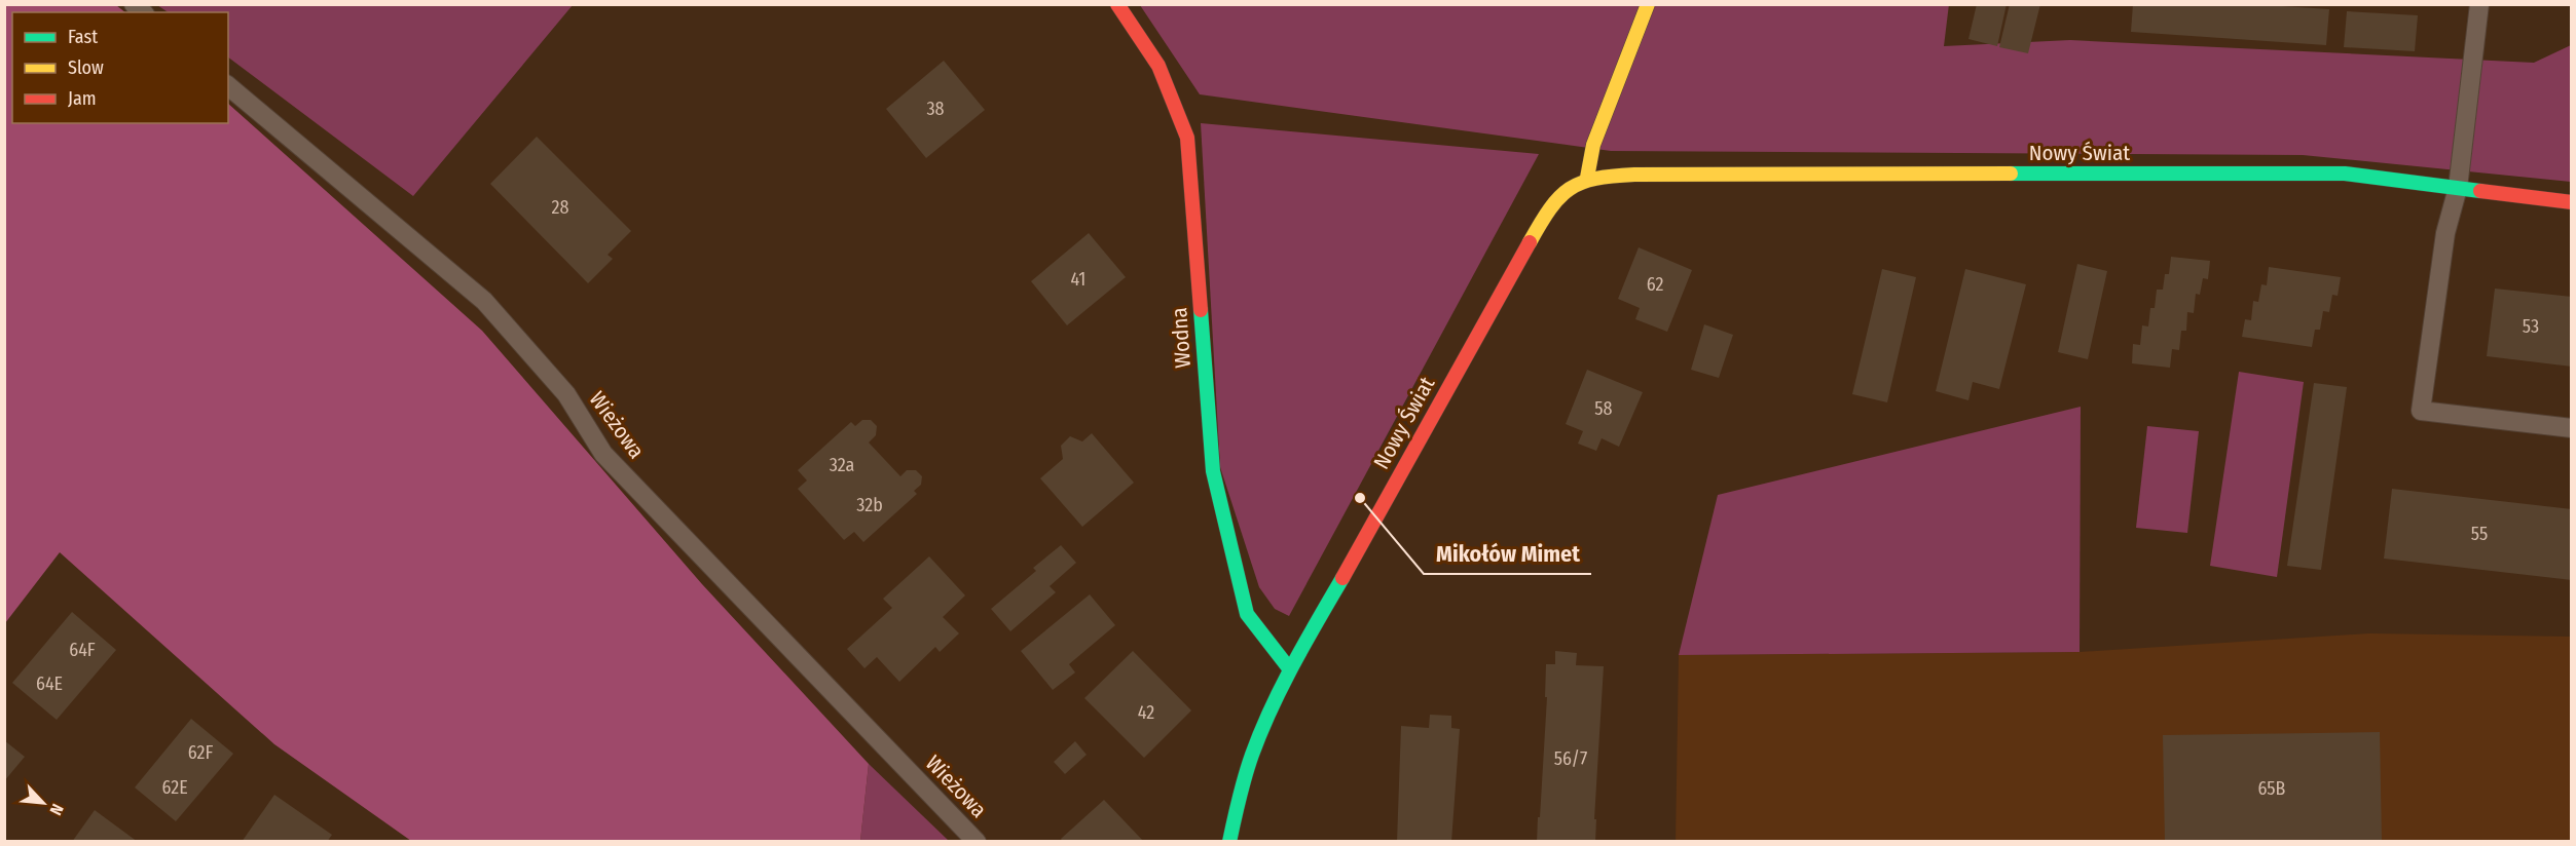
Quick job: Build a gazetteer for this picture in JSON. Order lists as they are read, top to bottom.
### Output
{
  "streets": {
    "street": ["Nowy Świat", "Wodna"],
    "lane": ["Wieżowa"]
  },
  "crossings": [
    ["Nowy Świat", "Wodna"]
  ],
  "places": ["Mikołów Mimet"],
  "house_numbers": [
    "38",
    "28",
    "41",
    "62",
    "53",
    "58",
    "32a",
    "32b",
    "55",
    "64F",
    "64E",
    "42",
    "62F",
    "56/7",
    "62E",
    "65B"
  ],
  "legend": ["Fast", "Slow", "Jam"],
  "north": "bottom right"
}
